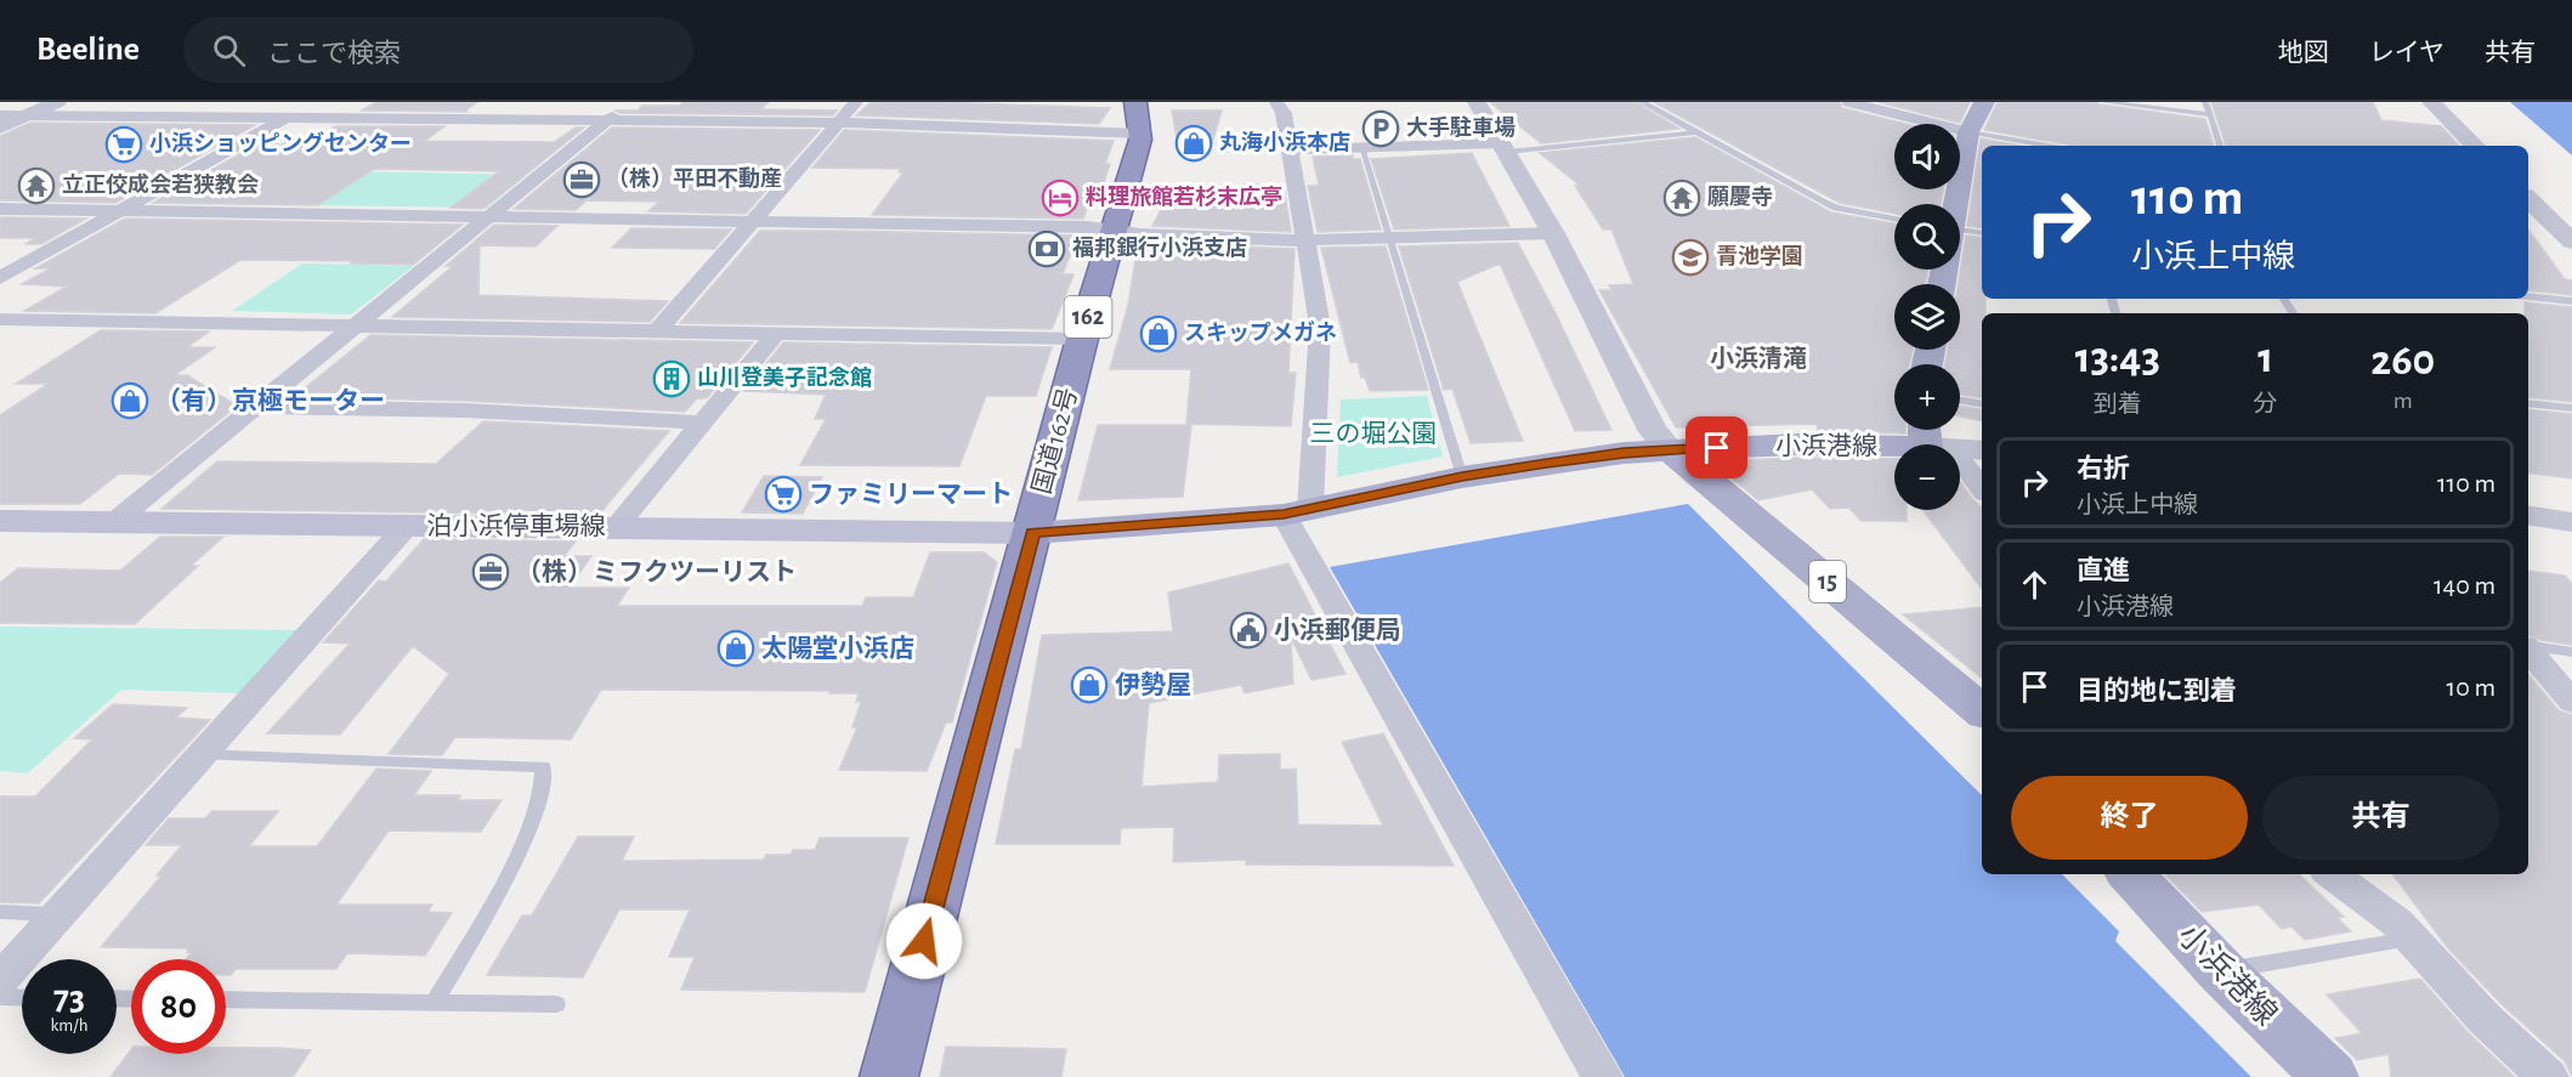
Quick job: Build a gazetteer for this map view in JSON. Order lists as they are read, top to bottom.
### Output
{
  "streets": {
    "highway": ["162", "国道162号"],
    "main road": ["小浜港線", "泊小浜停車場線", "15"]
  },
  "crossings": [
    ["国道162号", "小浜港線"],
    ["国道162号", "泊小浜停車場線"],
    ["小浜港線", "泊小浜停車場線"],
    ["小浜港線", "15"]
  ],
  "districts": ["小浜清滝"],
  "parks": ["三の堀公園"],
  "places": {
    "parking": ["大手駐車場"],
    "shop": [
      "丸海小浜本店",
      "スキップメガネ",
      "（有）京極モーター",
      "太陽堂小浜店",
      "伊勢屋"
    ],
    "supermarket": ["小浜ショッピングセンター", "ファミリーマート"],
    "office": ["（株）平田不動産", "（株）ミフクツーリスト"],
    "temple": ["立正佼成会若狭教会", "願慶寺"],
    "hotel": ["料理旅館若杉末広亭"],
    "bank": ["福邦銀行小浜支店"],
    "school or university": ["青池学園"],
    "building": ["山川登美子記念館"],
    "public building": ["小浜郵便局"]
  },
  "page": {
    "header": "Beeline",
    "search": "ここで検索",
    "nav": ["地図", "レイヤ", "共有"],
    "map_buttons": ["+", "−"],
    "turn": ["110 m", "小浜上中線"],
    "eta": [
      "13:43",
      "到着",
      "1",
      "分",
      "260",
      "m"
    ],
    "list": [
      {
        "name": "右折",
        "note": "小浜上中線",
        "value": "110 m"
      },
      {
        "name": "直進",
        "note": "小浜港線",
        "value": "140 m"
      },
      {
        "name": "目的地に到着",
        "value": "10 m"
      }
    ],
    "buttons": ["終了", "共有"],
    "speed": "73 km/h",
    "limit": "80"
  }
}
